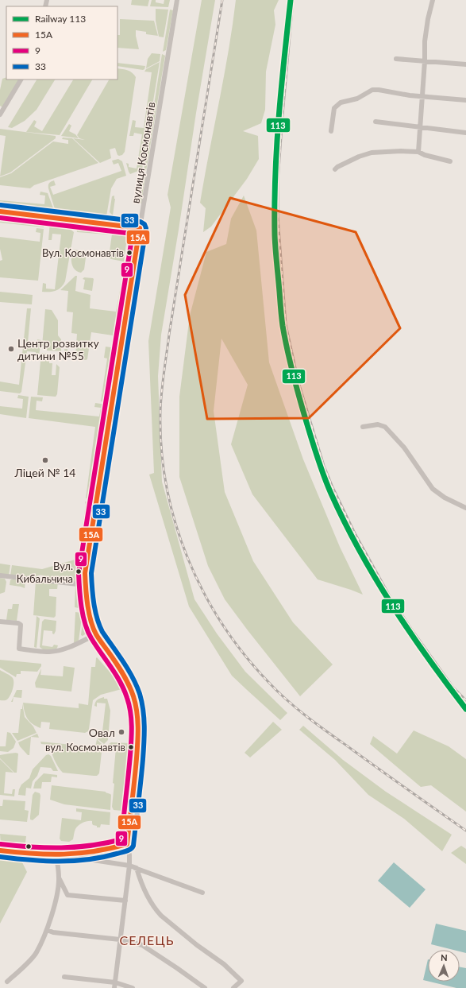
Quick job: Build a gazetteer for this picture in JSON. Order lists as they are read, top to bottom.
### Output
{
  "streets": {
    "street": ["вулиця Космонавтів"]
  },
  "districts": ["СЕЛЕЦЬ"],
  "places": [
    "Вул. Космонавтів",
    "Центр розвитку дитини №55",
    "Ліцей № 14",
    "Вул. Кибальчича",
    "Овал",
    "вул. Космонавтів"
  ],
  "lines": [
    "rail line 113",
    "transit line 33",
    "transit line 15A",
    "transit line 9"
  ],
  "legend": [
    "Railway 113",
    "15A",
    "9",
    "33"
  ],
  "north": "top"
}
